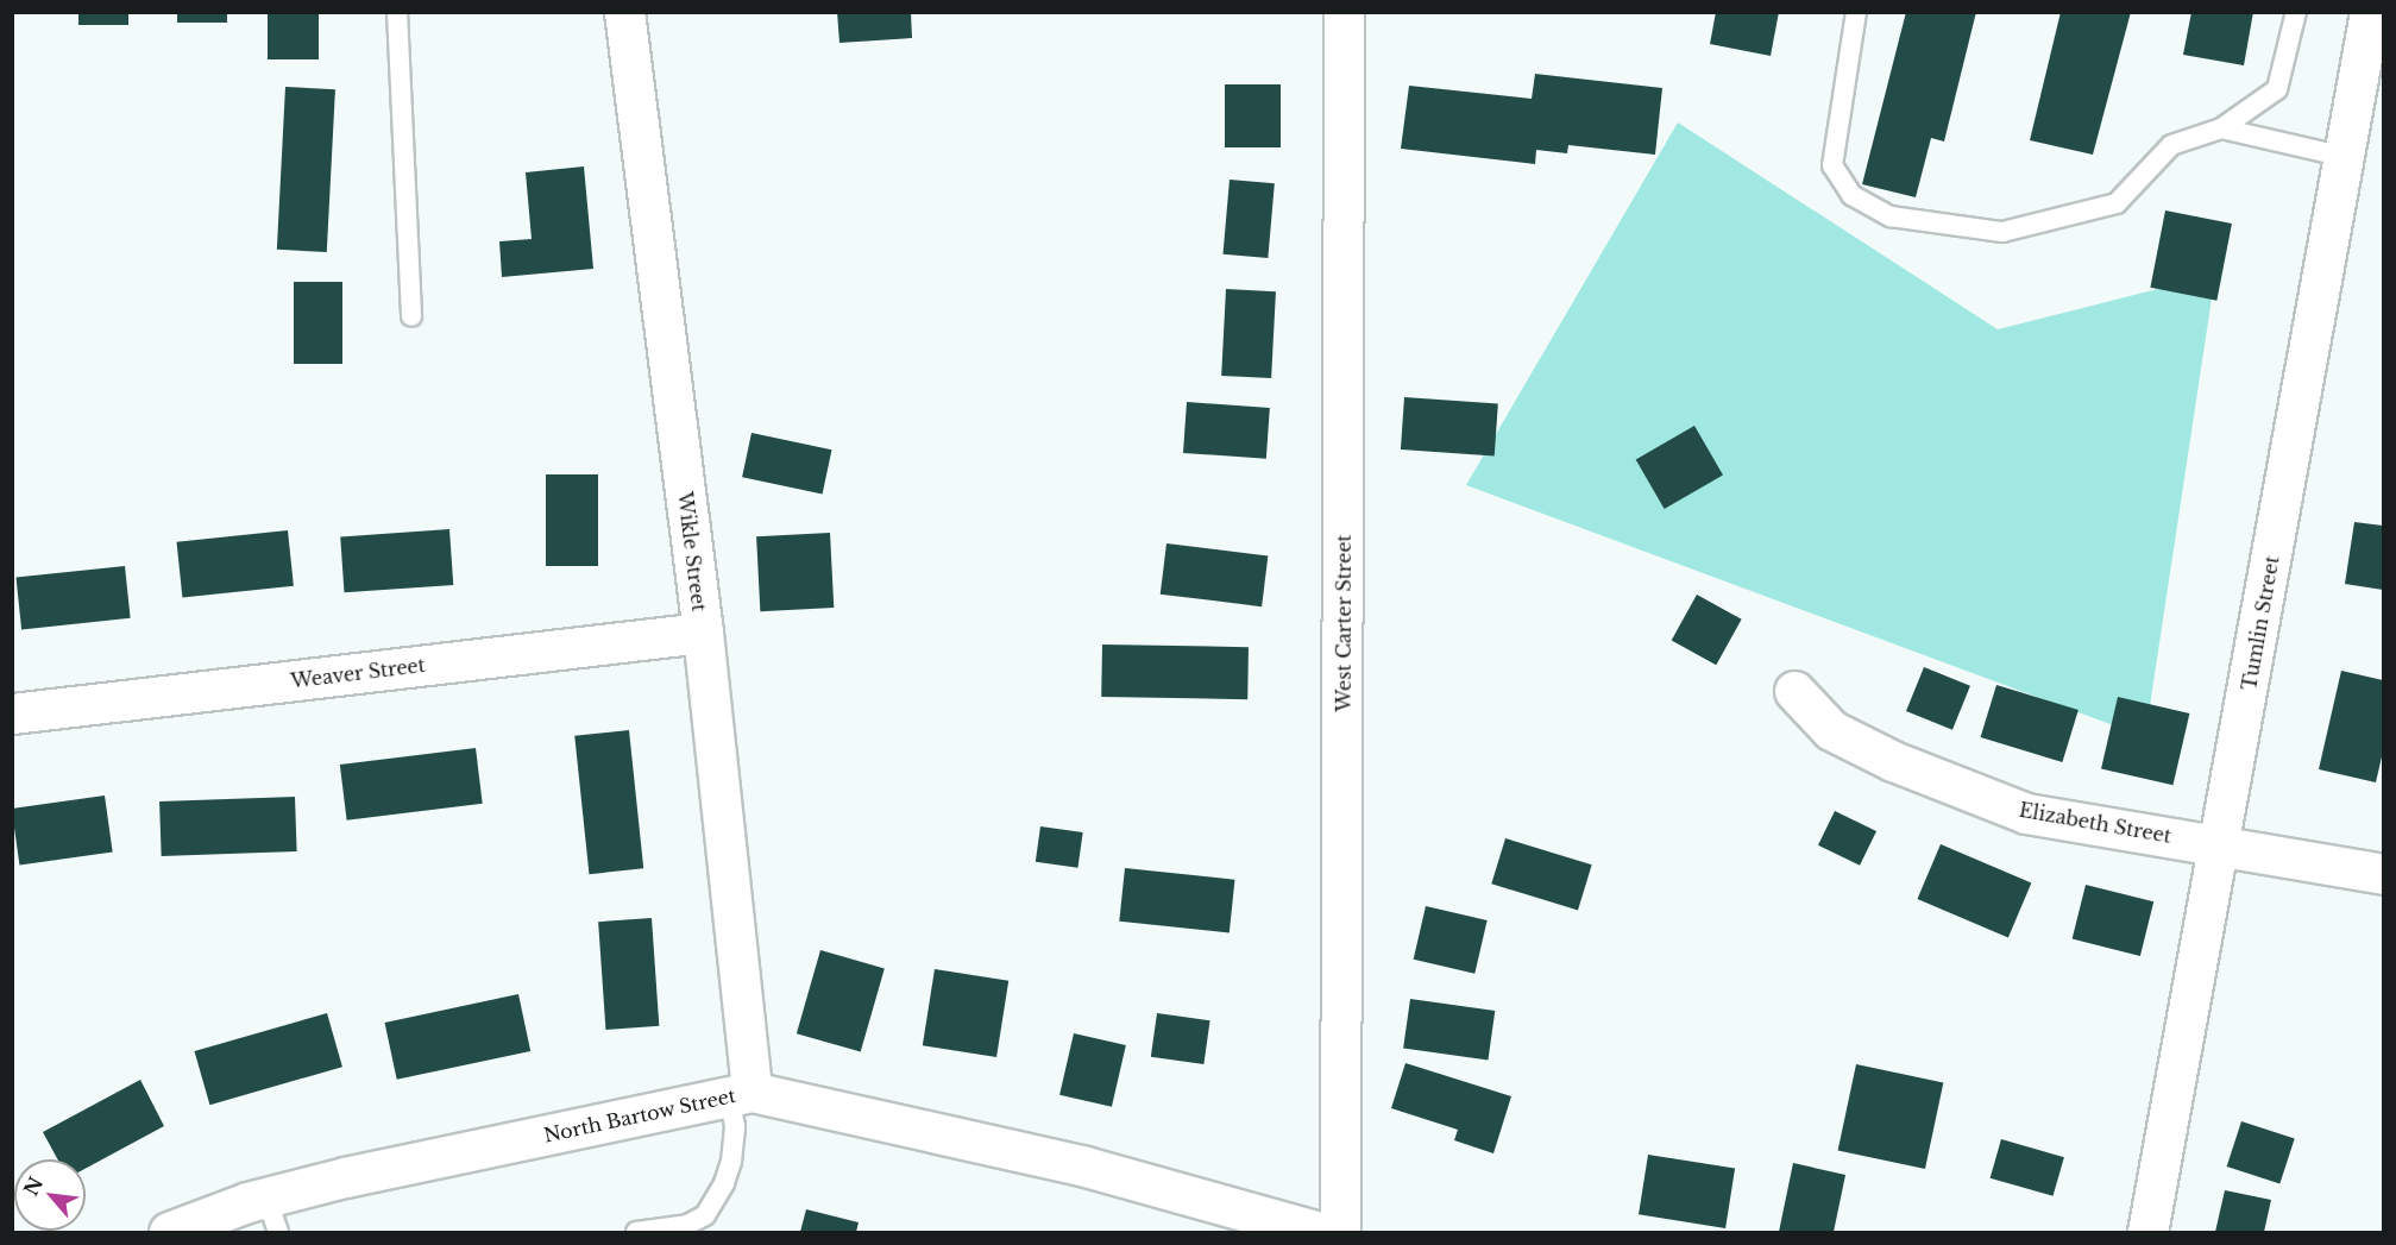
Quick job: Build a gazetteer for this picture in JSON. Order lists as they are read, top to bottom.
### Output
{
  "streets": {
    "street": [
      "Wikle Street",
      "West Carter Street",
      "Tumlin Street",
      "Weaver Street",
      "Elizabeth Street",
      "North Bartow Street"
    ]
  },
  "crossings": [
    ["Wikle Street", "Weaver Street"],
    ["Wikle Street", "North Bartow Street"],
    ["Tumlin Street", "Elizabeth Street"]
  ],
  "north": "top left"
}
